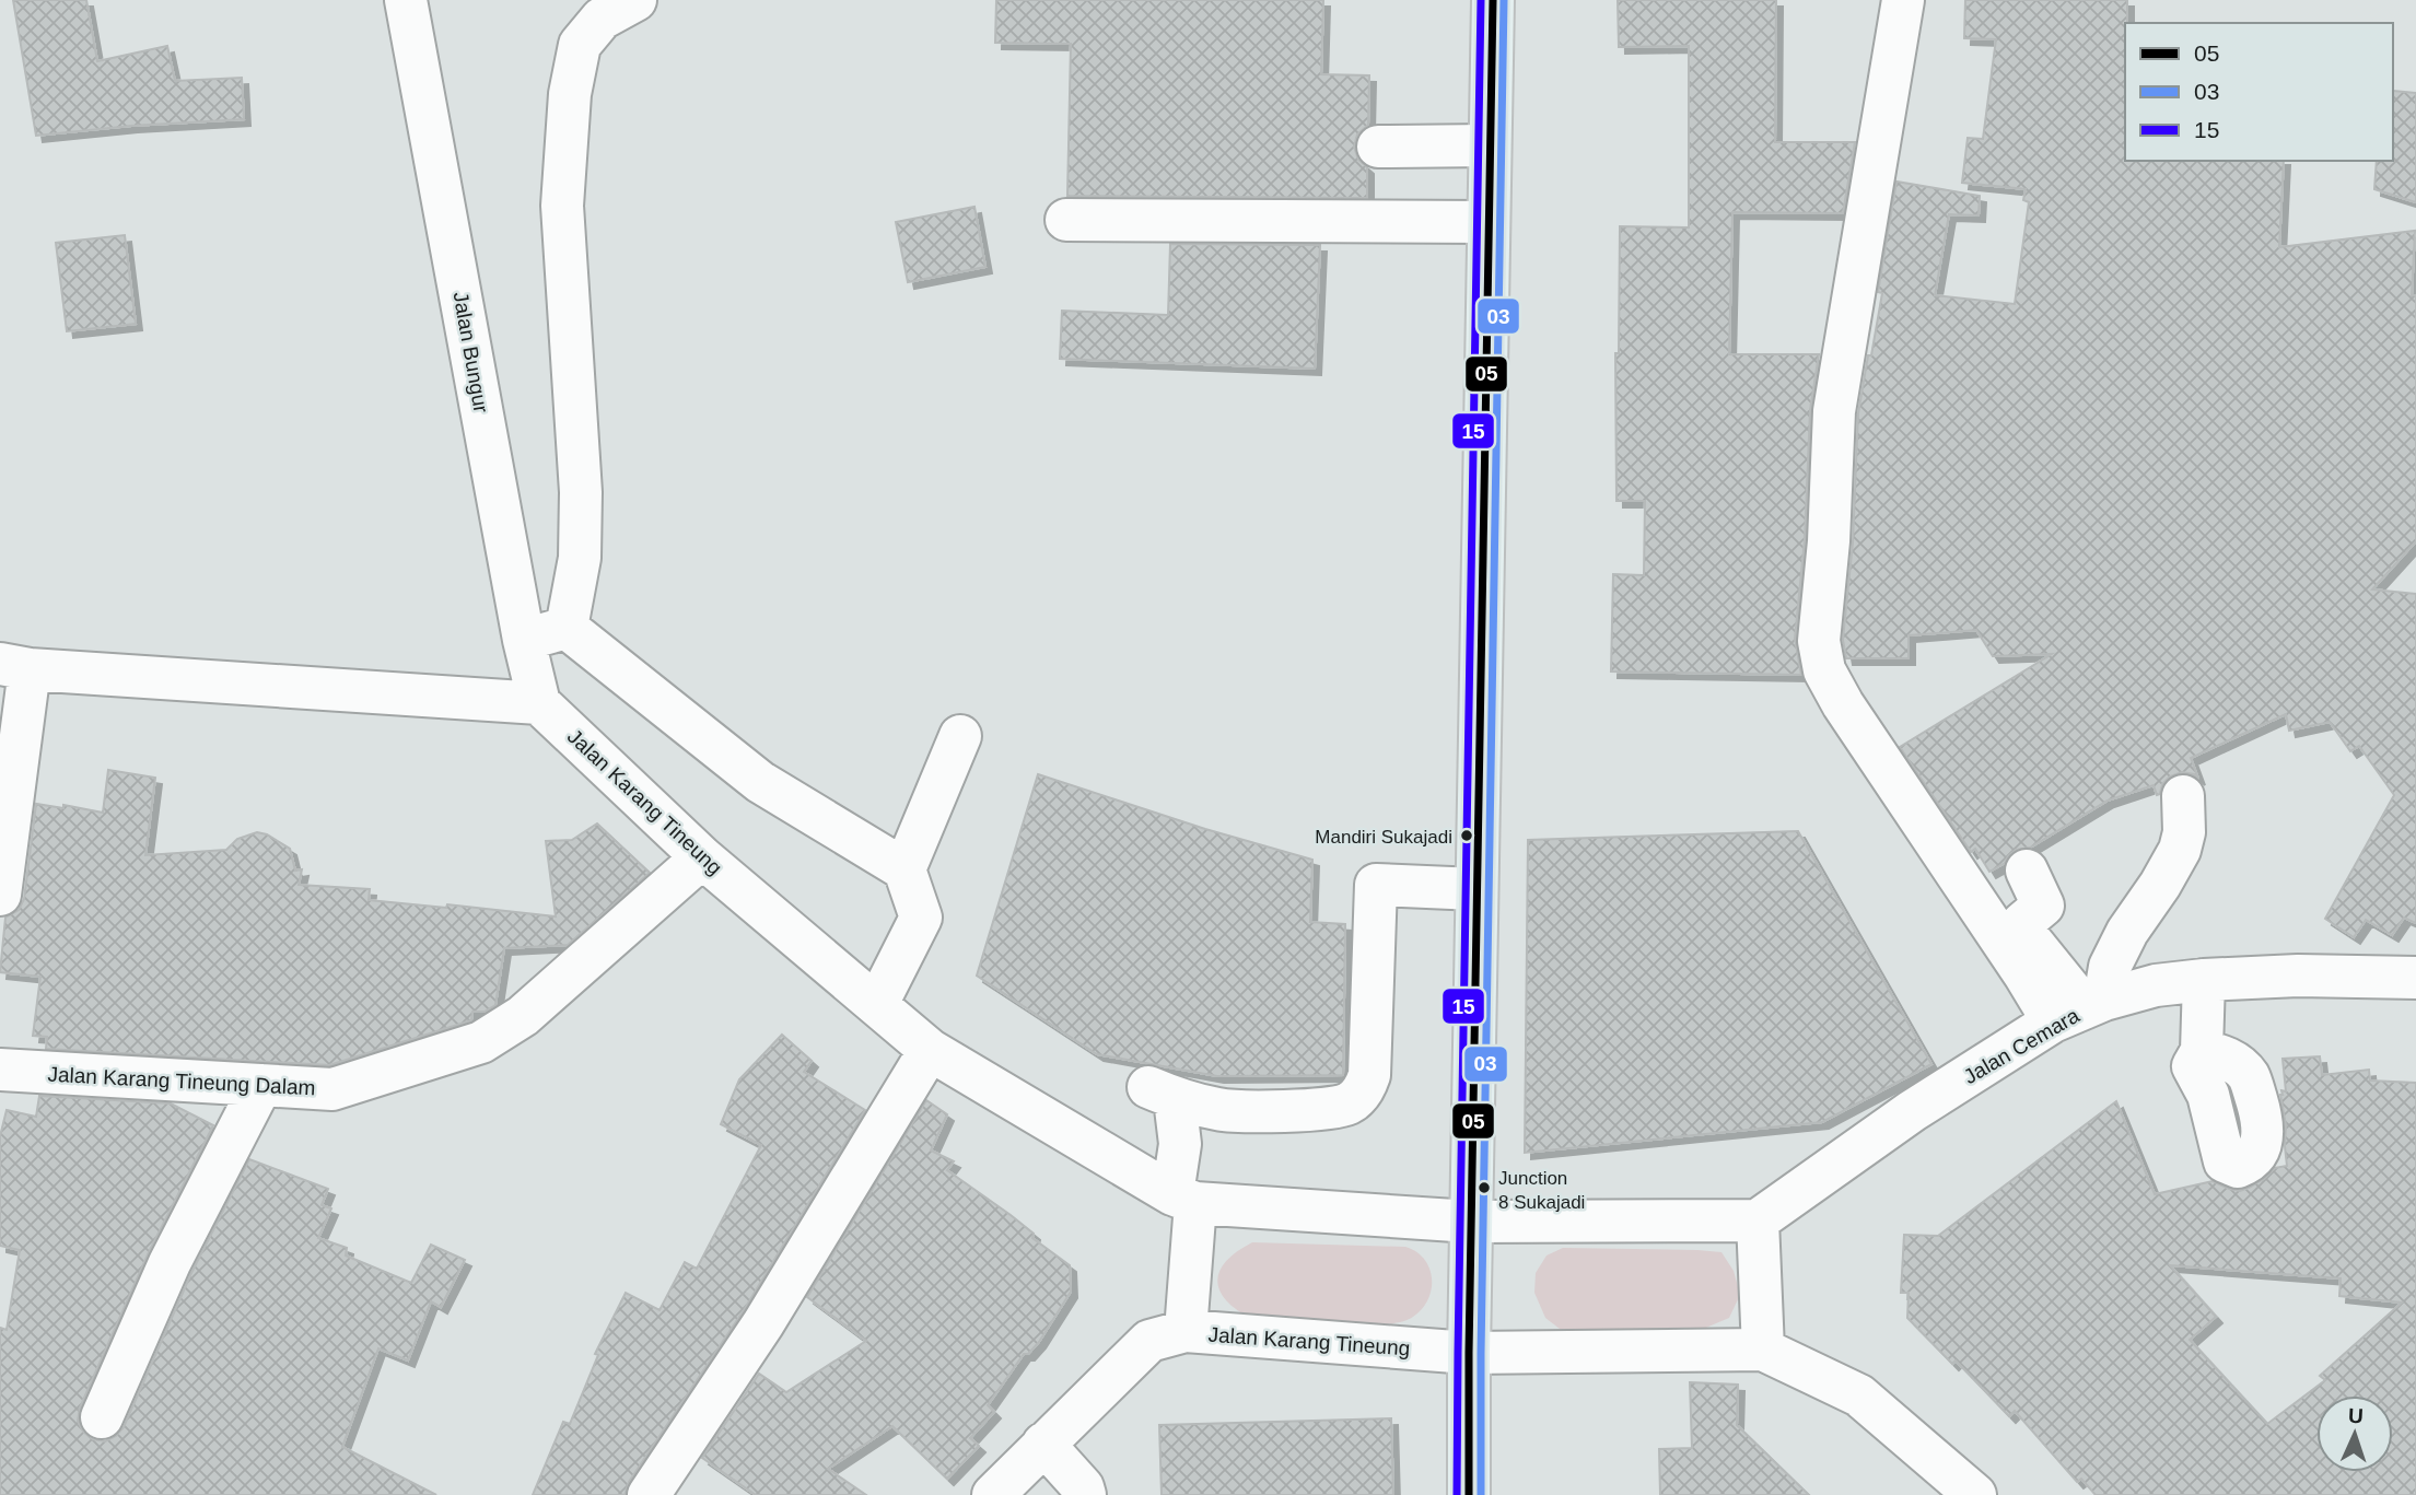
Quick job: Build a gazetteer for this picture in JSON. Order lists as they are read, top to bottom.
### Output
{
  "streets": {
    "street": [
      "Jalan Bungur",
      "Jalan Karang Tineung",
      "Jalan Cemara",
      "Jalan Karang Tineung Dalam"
    ]
  },
  "crossings": [
    ["Jalan Bungur", "Jalan Karang Tineung"],
    ["Jalan Karang Tineung", "Jalan Karang Tineung Dalam"]
  ],
  "places": ["Mandiri Sukajadi", "Junction 8 Sukajadi"],
  "lines": ["transit line 05", "transit line 03", "transit line 15"],
  "legend": ["05", "03", "15"],
  "north": "top"
}
